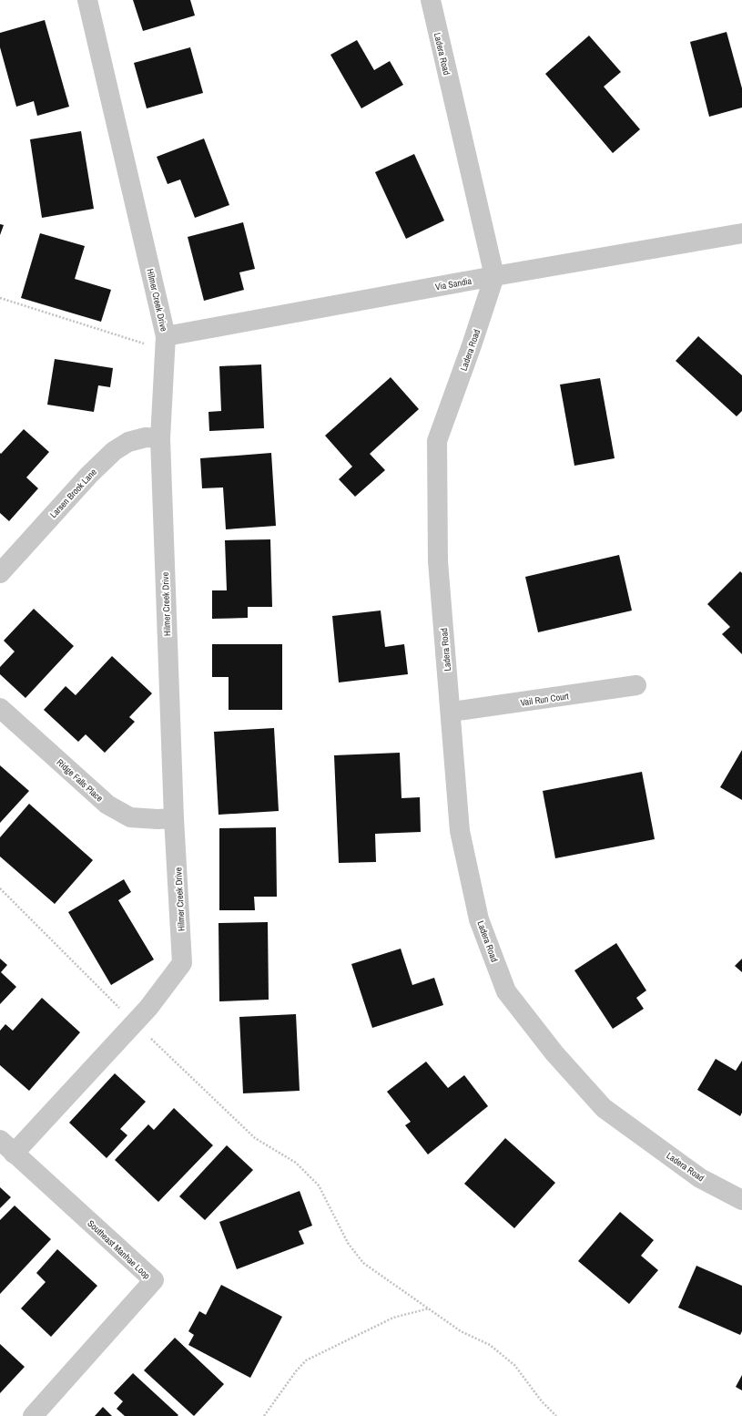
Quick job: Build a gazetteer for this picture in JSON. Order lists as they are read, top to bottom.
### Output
{
  "streets": {
    "street": [
      "Ladera Road",
      "Via Sandia",
      "Hilmer Creek Drive",
      "Larsen Brook Lane",
      "Vail Run Court",
      "Ridge Falls Place",
      "Southeast Manhae Loop"
    ]
  },
  "crossings": [
    ["Ladera Road", "Via Sandia"],
    ["Ladera Road", "Vail Run Court"],
    ["Via Sandia", "Hilmer Creek Drive"],
    ["Hilmer Creek Drive", "Larsen Brook Lane"],
    ["Hilmer Creek Drive", "Ridge Falls Place"],
    ["Hilmer Creek Drive", "Southeast Manhae Loop"]
  ]
}
